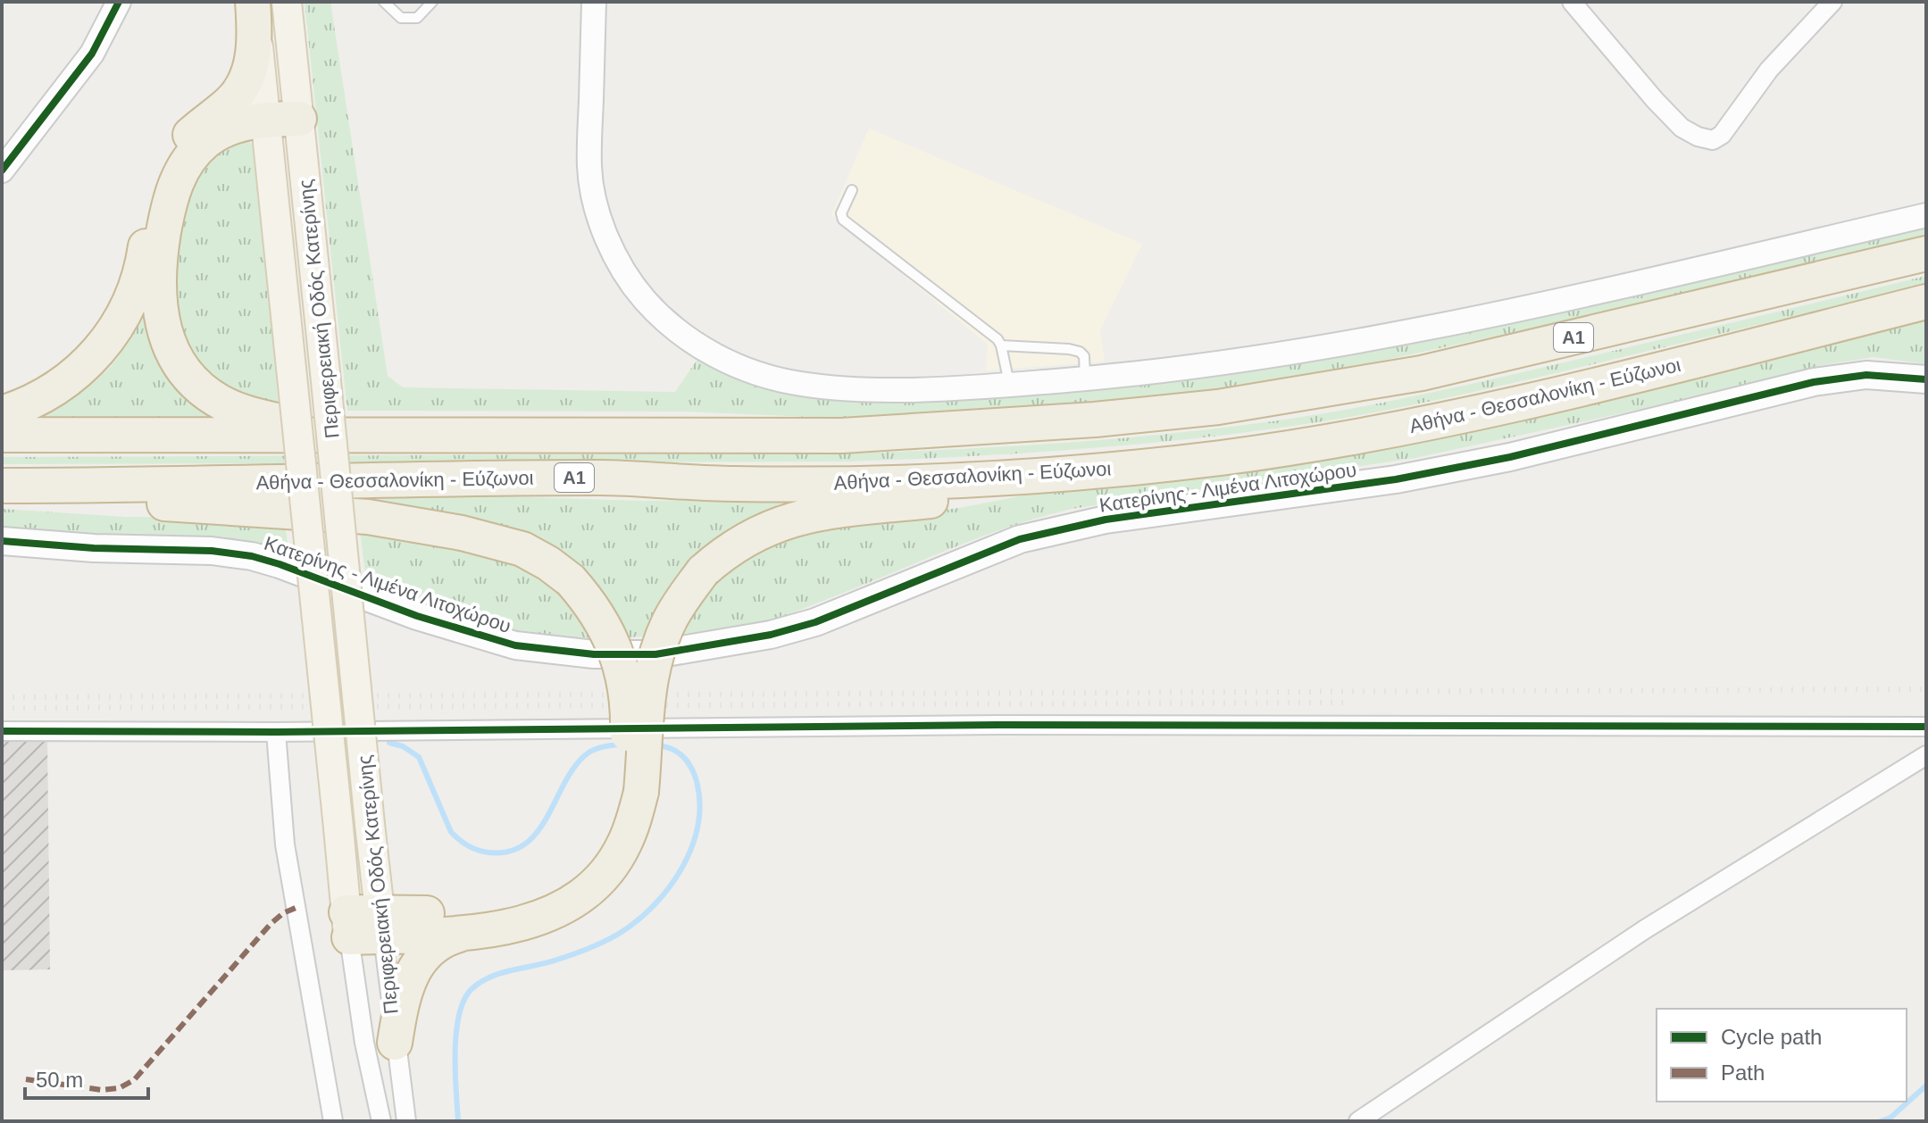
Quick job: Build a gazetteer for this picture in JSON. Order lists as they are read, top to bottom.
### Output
{
  "streets": {
    "highway": ["Α1", "Αθήνα - Θεσσαλονίκη - Εύζωνοι"],
    "main road": ["Περιφερειακή Οδός Κατερίνης", "Κατερίνης - Λιμένα Λιτοχώρου"]
  },
  "legend": ["Cycle path", "Path"],
  "scale_bar": "50 m"
}
